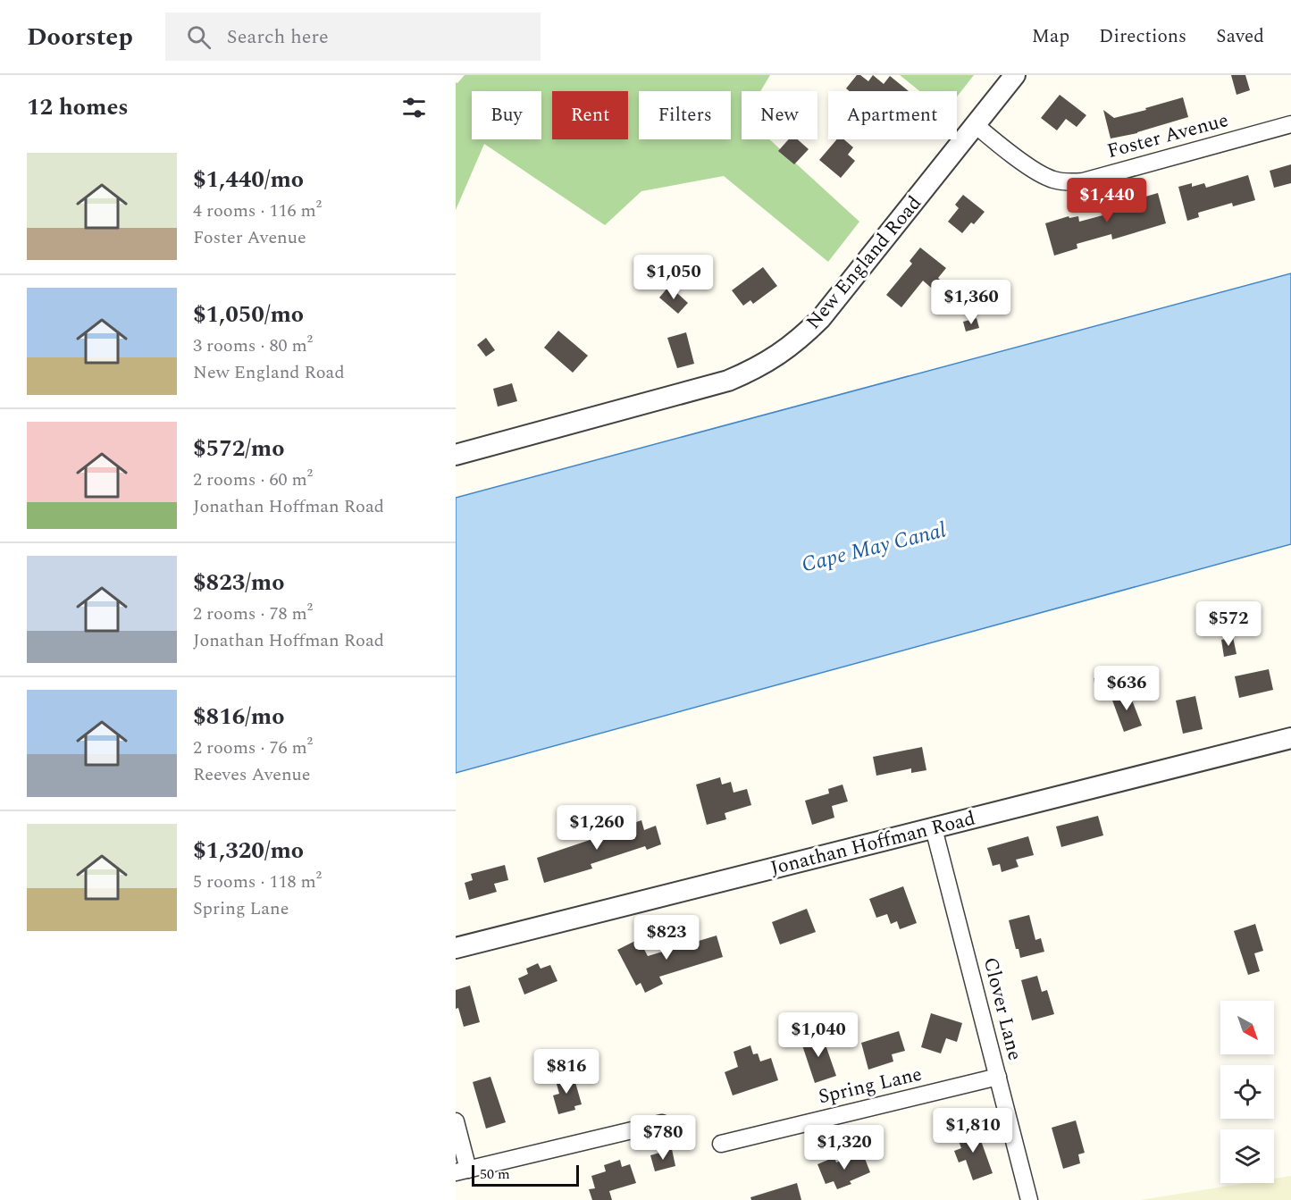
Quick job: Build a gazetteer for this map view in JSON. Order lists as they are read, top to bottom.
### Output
{
  "streets": {
    "street": [
      "Foster Avenue",
      "New England Road",
      "Jonathan Hoffman Road",
      "Clover Lane",
      "Spring Lane"
    ]
  },
  "crossings": [
    ["Foster Avenue", "New England Road"],
    ["Jonathan Hoffman Road", "Clover Lane"],
    ["Clover Lane", "Spring Lane"]
  ],
  "water": ["Cape May Canal"],
  "scale_bar": "50 m",
  "north": "bottom right",
  "page": {
    "header": "Doorstep",
    "search": "Search here",
    "nav": ["Map", "Directions", "Saved"],
    "heading": "12 homes",
    "chip": [
      "Buy",
      "Rent",
      "Filters",
      "New",
      "Apartment"
    ],
    "list": [
      {
        "name": "$1,440/mo",
        "note": "4 rooms · 116 m² · Foster Avenue"
      },
      {
        "name": "$1,050/mo",
        "note": "3 rooms · 80 m² · New England Road"
      },
      {
        "name": "$572/mo",
        "note": "2 rooms · 60 m² · Jonathan Hoffman Road"
      },
      {
        "name": "$823/mo",
        "note": "2 rooms · 78 m² · Jonathan Hoffman Road"
      },
      {
        "name": "$816/mo",
        "note": "2 rooms · 76 m² · Reeves Avenue"
      },
      {
        "name": "$1,320/mo",
        "note": "5 rooms · 118 m² · Spring Lane"
      }
    ],
    "price": [
      "$1,440",
      "$1,050",
      "$1,360",
      "$572",
      "$636",
      "$1,260",
      "$823",
      "$1,040",
      "$816",
      "$1,810",
      "$780",
      "$1,320"
    ],
    "scale": "50 m"
  }
}
